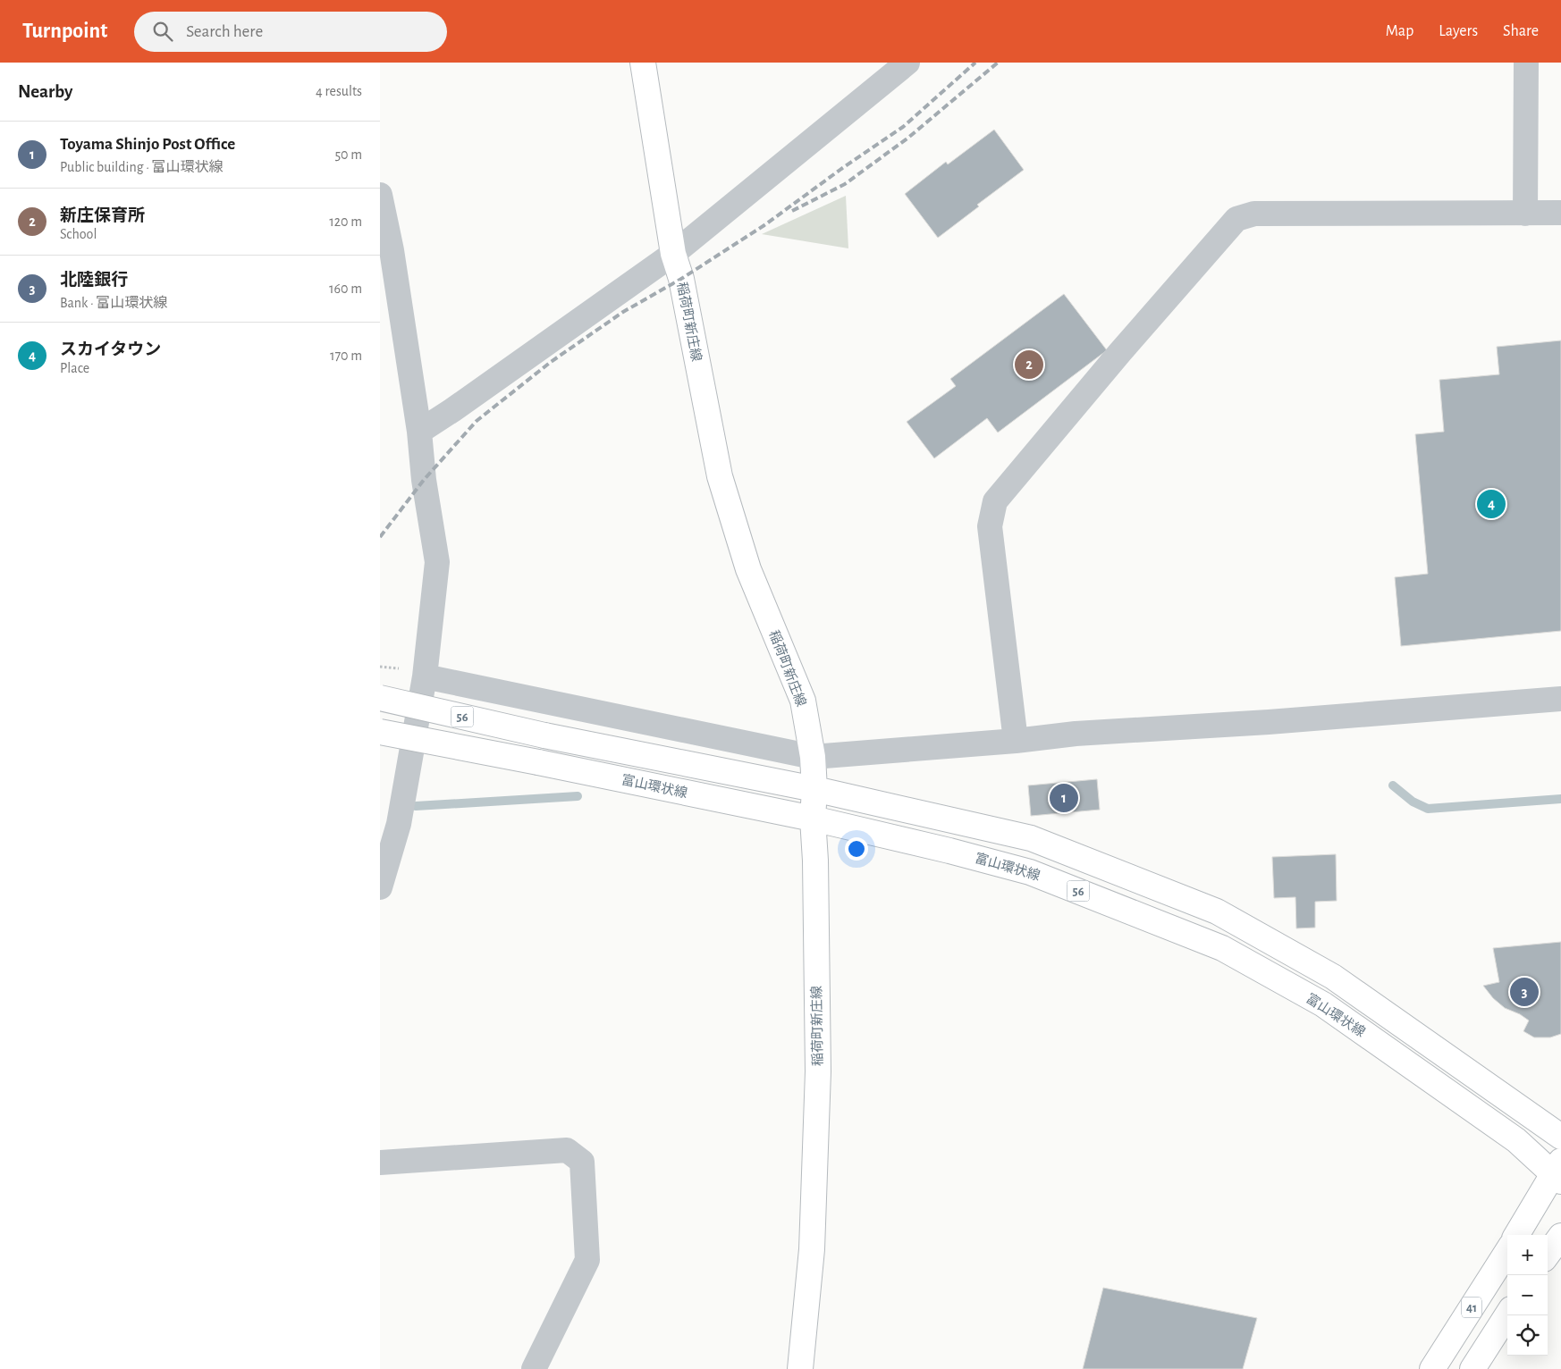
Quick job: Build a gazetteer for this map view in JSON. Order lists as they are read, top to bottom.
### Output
{
  "streets": {
    "main road": [
      "稲荷町新庄線",
      "56",
      "富山環状線",
      "41"
    ]
  },
  "crossings": [
    ["稲荷町新庄線", "56"],
    ["稲荷町新庄線", "富山環状線"]
  ],
  "page": {
    "header": "Turnpoint",
    "search": "Search here",
    "nav": ["Map", "Layers", "Share"],
    "heading": ["Nearby", "4 results"],
    "list": [
      {
        "mark": "1",
        "name": "Toyama Shinjo Post Office",
        "note": "Public building · 富山環状線",
        "value": "50 m"
      },
      {
        "mark": "2",
        "name": "新庄保育所",
        "note": "School",
        "value": "120 m"
      },
      {
        "mark": "3",
        "name": "北陸銀行",
        "note": "Bank · 富山環状線",
        "value": "160 m"
      },
      {
        "mark": "4",
        "name": "スカイタウン",
        "note": "Place",
        "value": "170 m"
      }
    ],
    "pins": [
      "2",
      "4",
      "1",
      "3"
    ],
    "map_buttons": ["+", "−"]
  }
}
